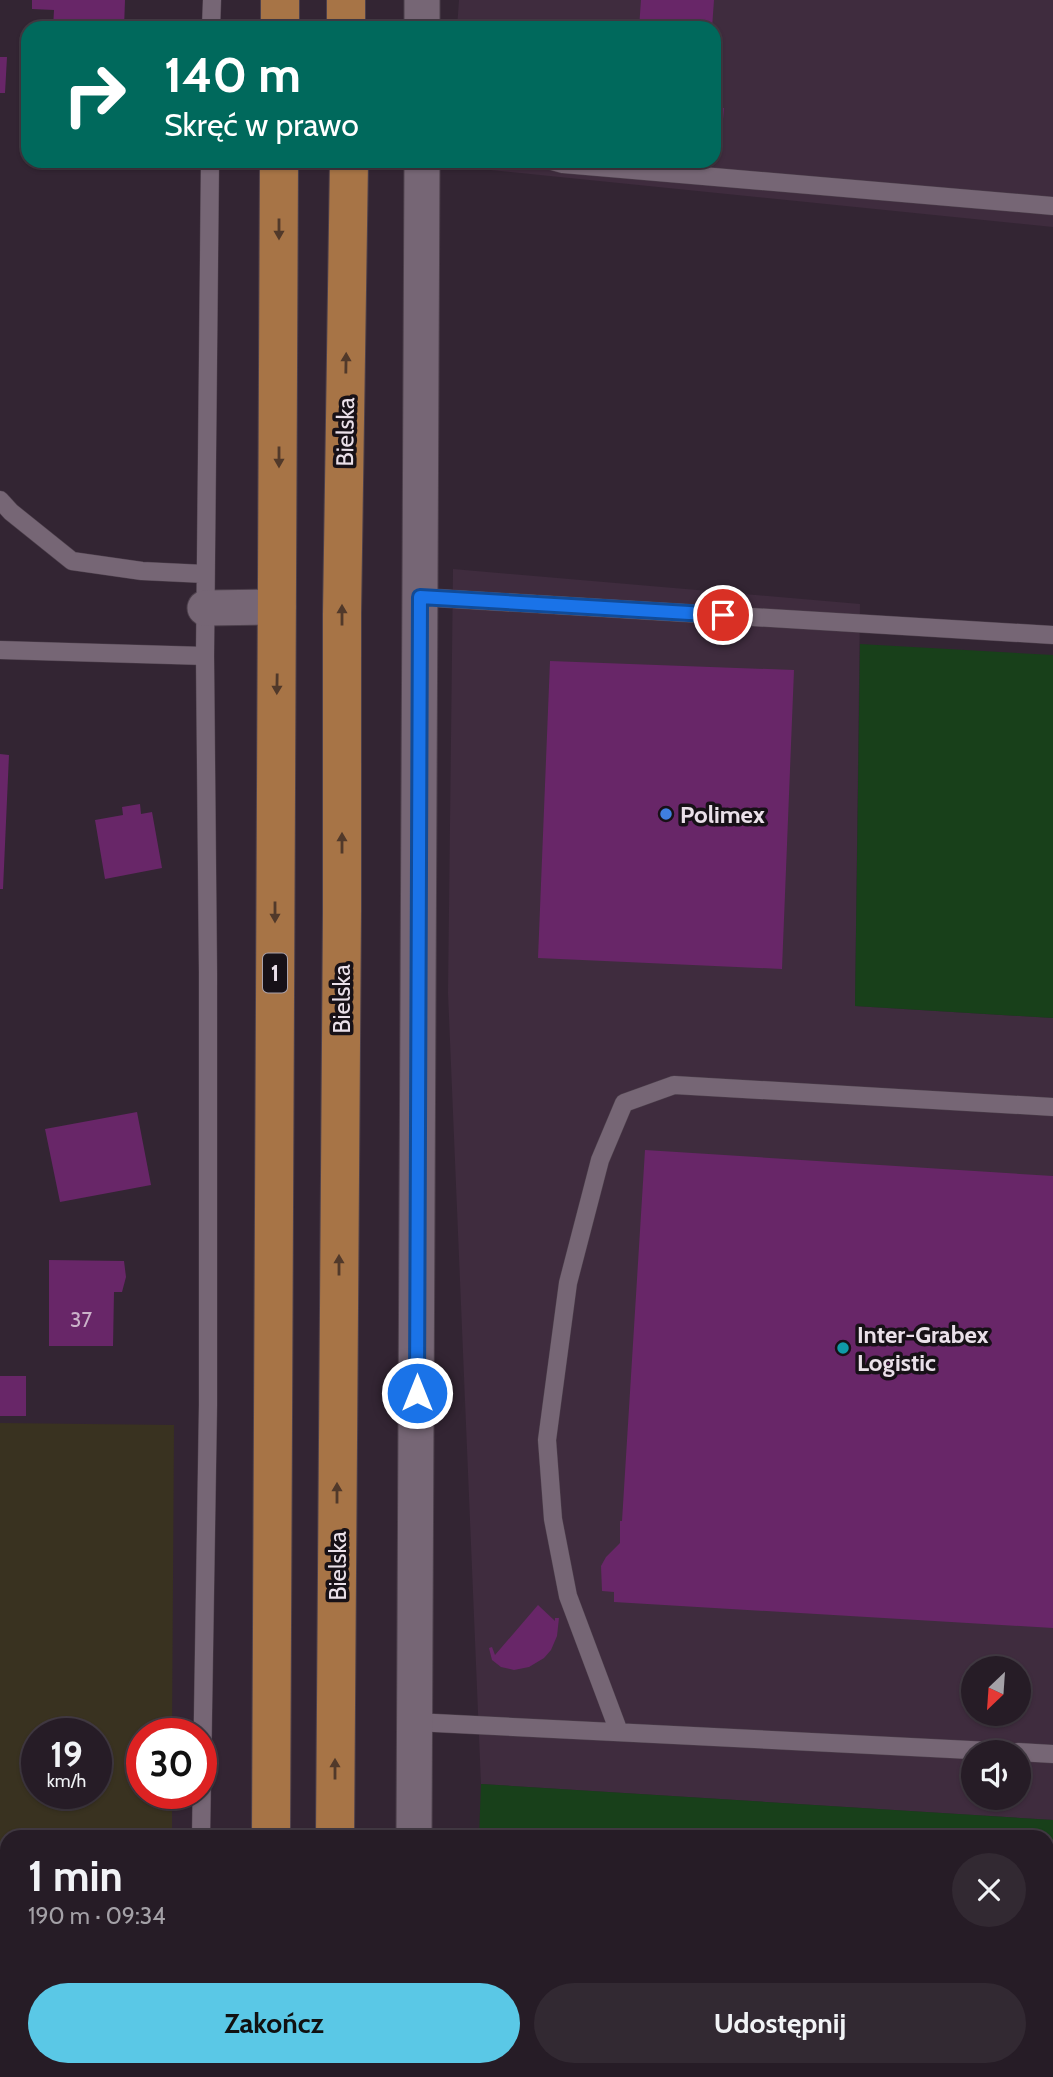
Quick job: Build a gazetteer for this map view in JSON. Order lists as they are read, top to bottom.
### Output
{
  "streets": {
    "main road": ["Bielska", "1"]
  },
  "places": ["Polimex", "Inter-Grabex Logistic"],
  "house_numbers": ["37"],
  "north": "bottom left",
  "page": {
    "turn": ["140 m", "Skręć w prawo"],
    "speed": "19 km/h",
    "limit": "30",
    "heading": ["1 min", "190 m · 09:34"],
    "buttons": ["Zakończ", "Udostępnij"]
  }
}
